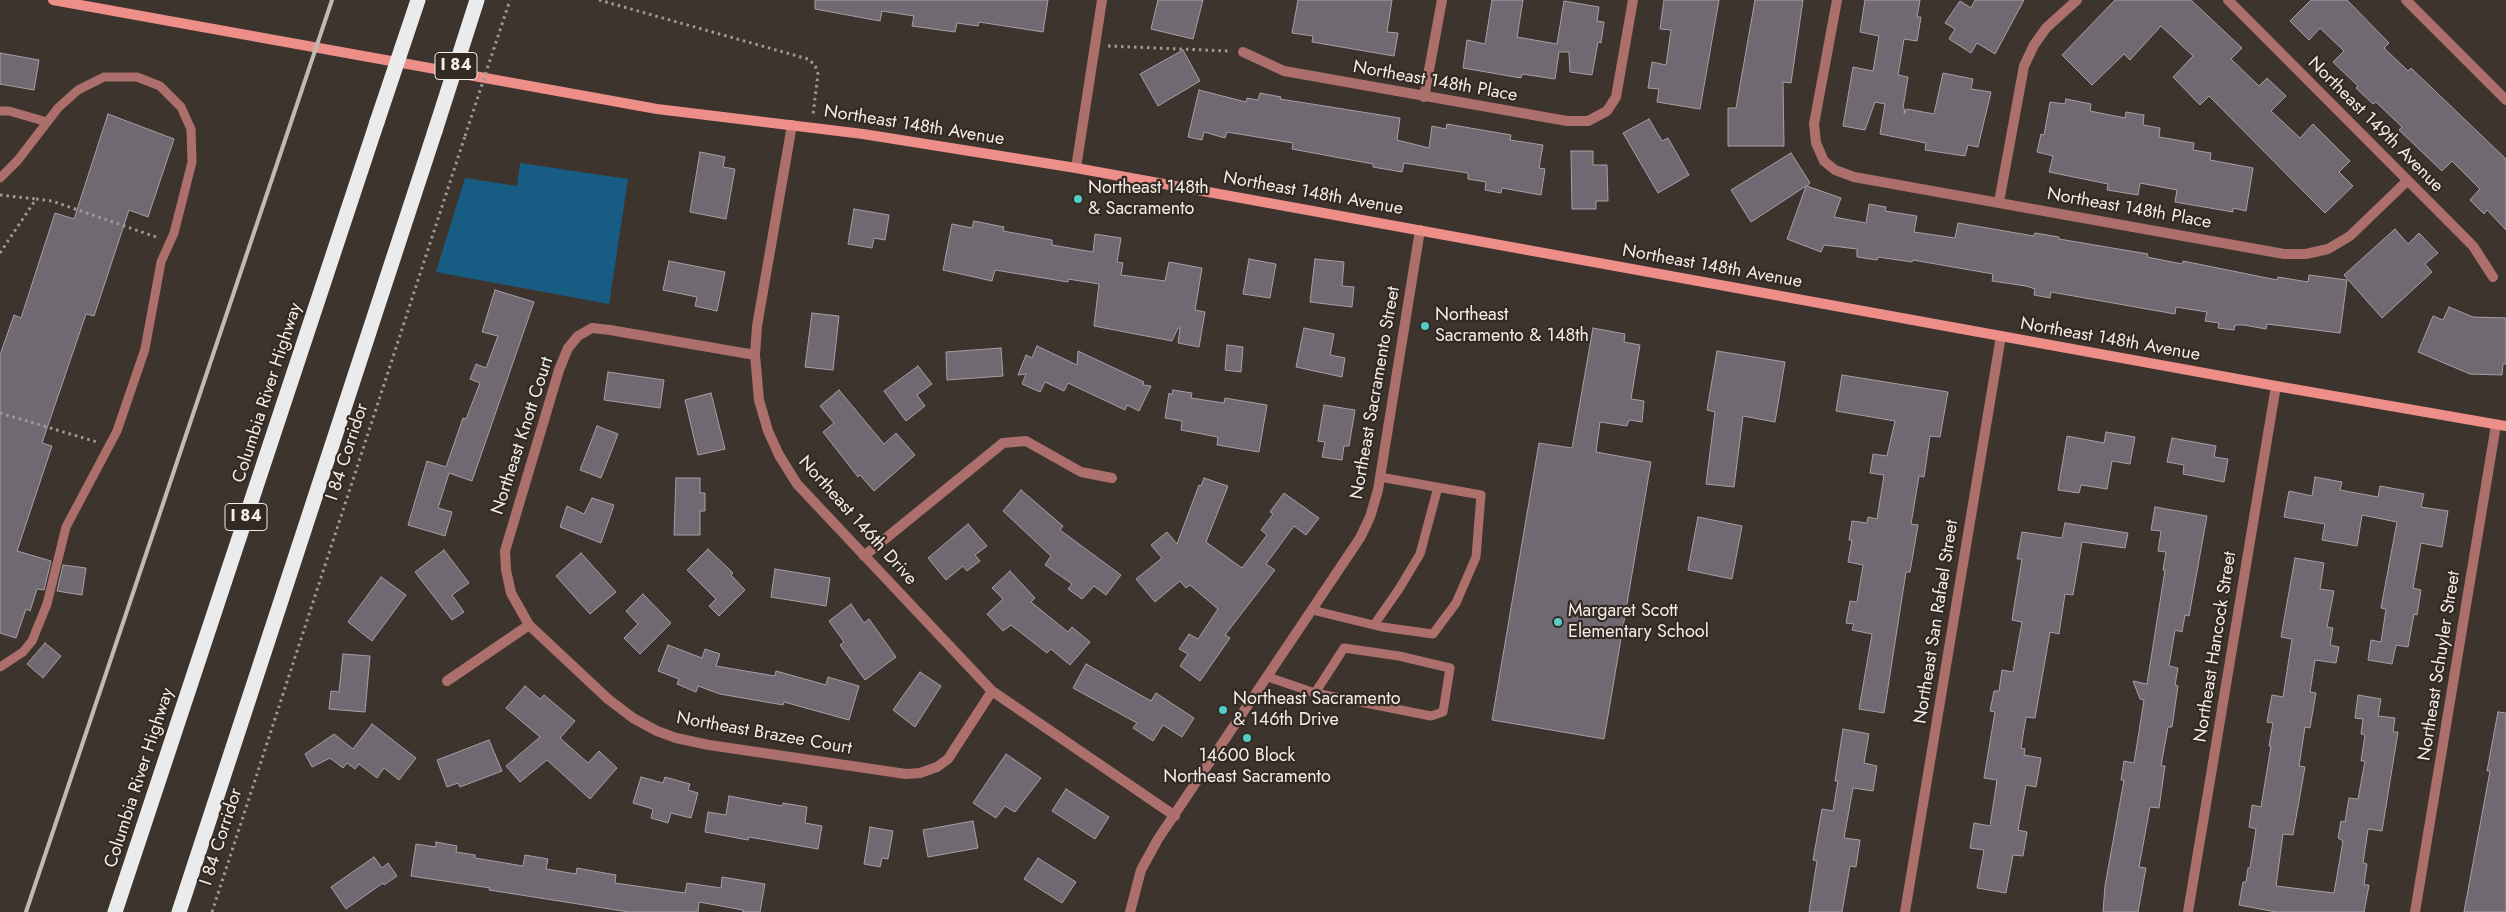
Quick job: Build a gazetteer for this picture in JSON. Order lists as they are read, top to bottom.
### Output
{
  "streets": {
    "highway": ["I 84", "Columbia River Highway"],
    "main road": ["Northeast 148th Avenue"],
    "street": [
      "Northeast 148th Place",
      "Northeast 149th Avenue",
      "Northeast Sacramento Street",
      "Northeast Knott Court",
      "Northeast 146th Drive",
      "Northeast San Rafael Street",
      "Northeast Hancock Street",
      "Northeast Schuyler Street",
      "Northeast Brazee Court"
    ],
    "path": ["I 84 Corridor"]
  },
  "crossings": [
    ["Northeast 148th Place", "Northeast 149th Avenue"],
    ["Northeast 148th Avenue", "Northeast Sacramento Street"],
    ["Northeast 148th Avenue", "Northeast 146th Drive"],
    ["Northeast 148th Avenue", "Northeast San Rafael Street"],
    ["Northeast 148th Avenue", "Northeast Hancock Street"],
    ["Northeast 148th Avenue", "Northeast Schuyler Street"],
    ["Northeast Sacramento Street", "Northeast 146th Drive"],
    ["Northeast Knott Court", "Northeast 146th Drive"],
    ["Northeast Knott Court", "Northeast Brazee Court"],
    ["Northeast 146th Drive", "Northeast Brazee Court"]
  ],
  "places": [
    "Northeast 148th & Sacramento",
    "Northeast Sacramento & 148th",
    "Margaret Scott Elementary School",
    "Northeast Sacramento & 146th Drive",
    "14600 Block Northeast Sacramento"
  ]
}
